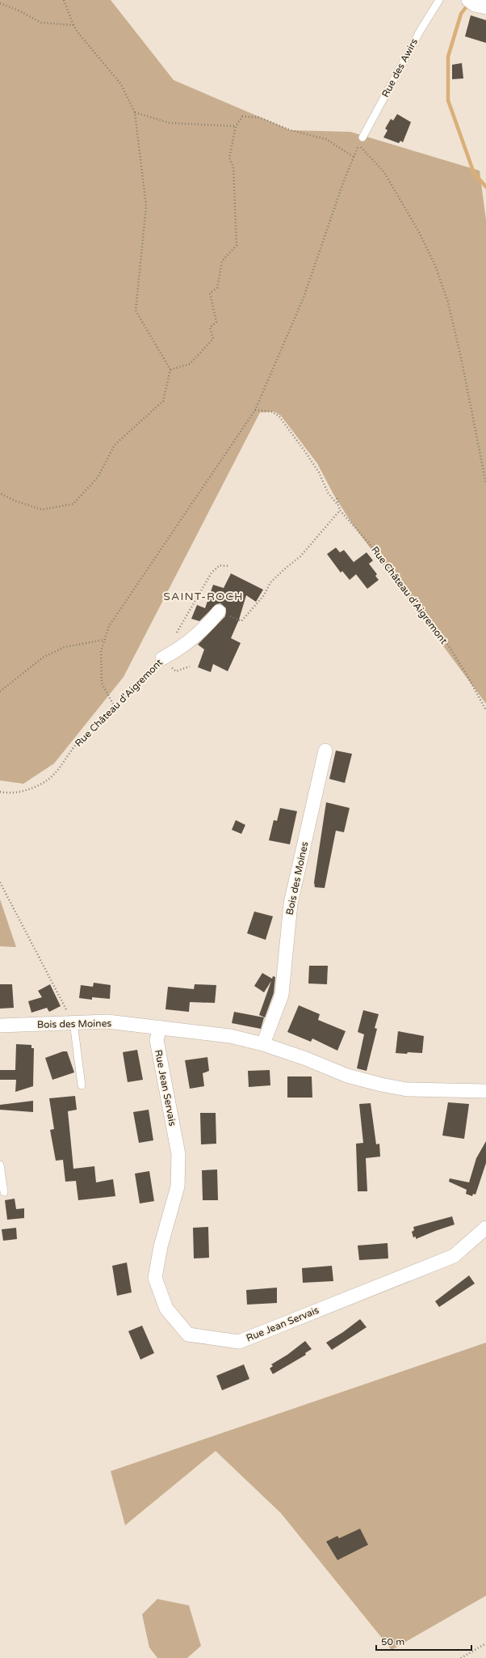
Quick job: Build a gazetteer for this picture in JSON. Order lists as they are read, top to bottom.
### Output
{
  "streets": {
    "street": ["Rue Château d'Aigremont", "Bois des Moines", "Rue Jean Servais"],
    "lane": ["Rue des Awirs"]
  },
  "crossings": [
    ["Bois des Moines", "Rue Jean Servais"]
  ],
  "districts": ["SAINT-ROCH"],
  "scale_bar": "50 m"
}
